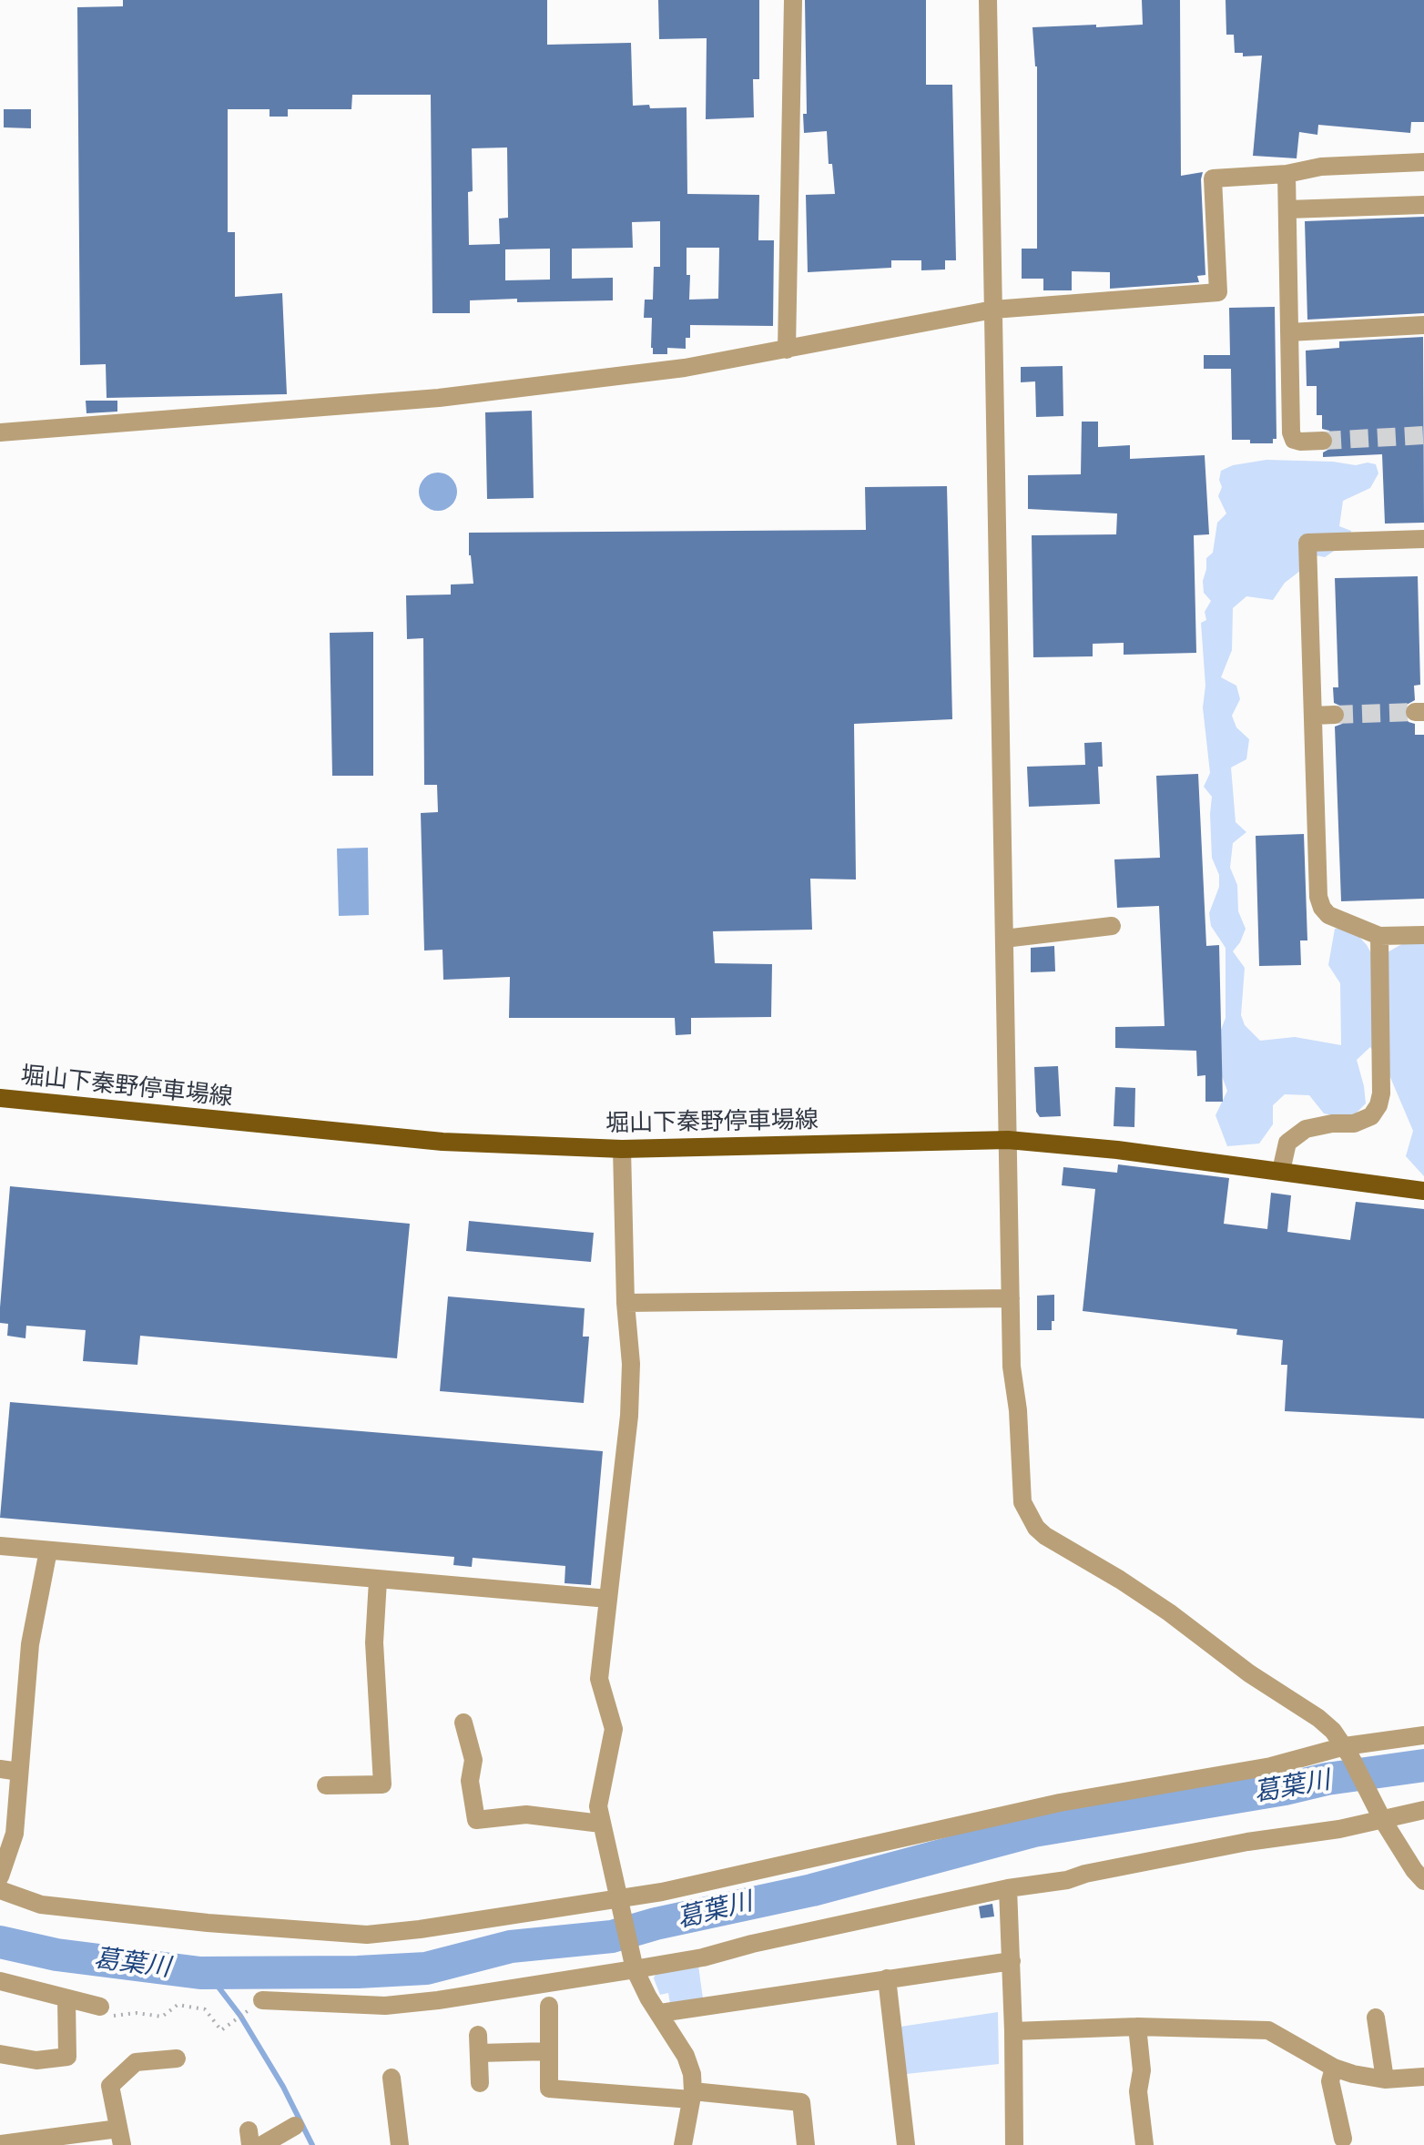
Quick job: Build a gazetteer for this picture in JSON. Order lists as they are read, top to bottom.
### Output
{
  "streets": {
    "main road": ["堀山下秦野停車場線"]
  },
  "water": ["葛葉川"]
}
